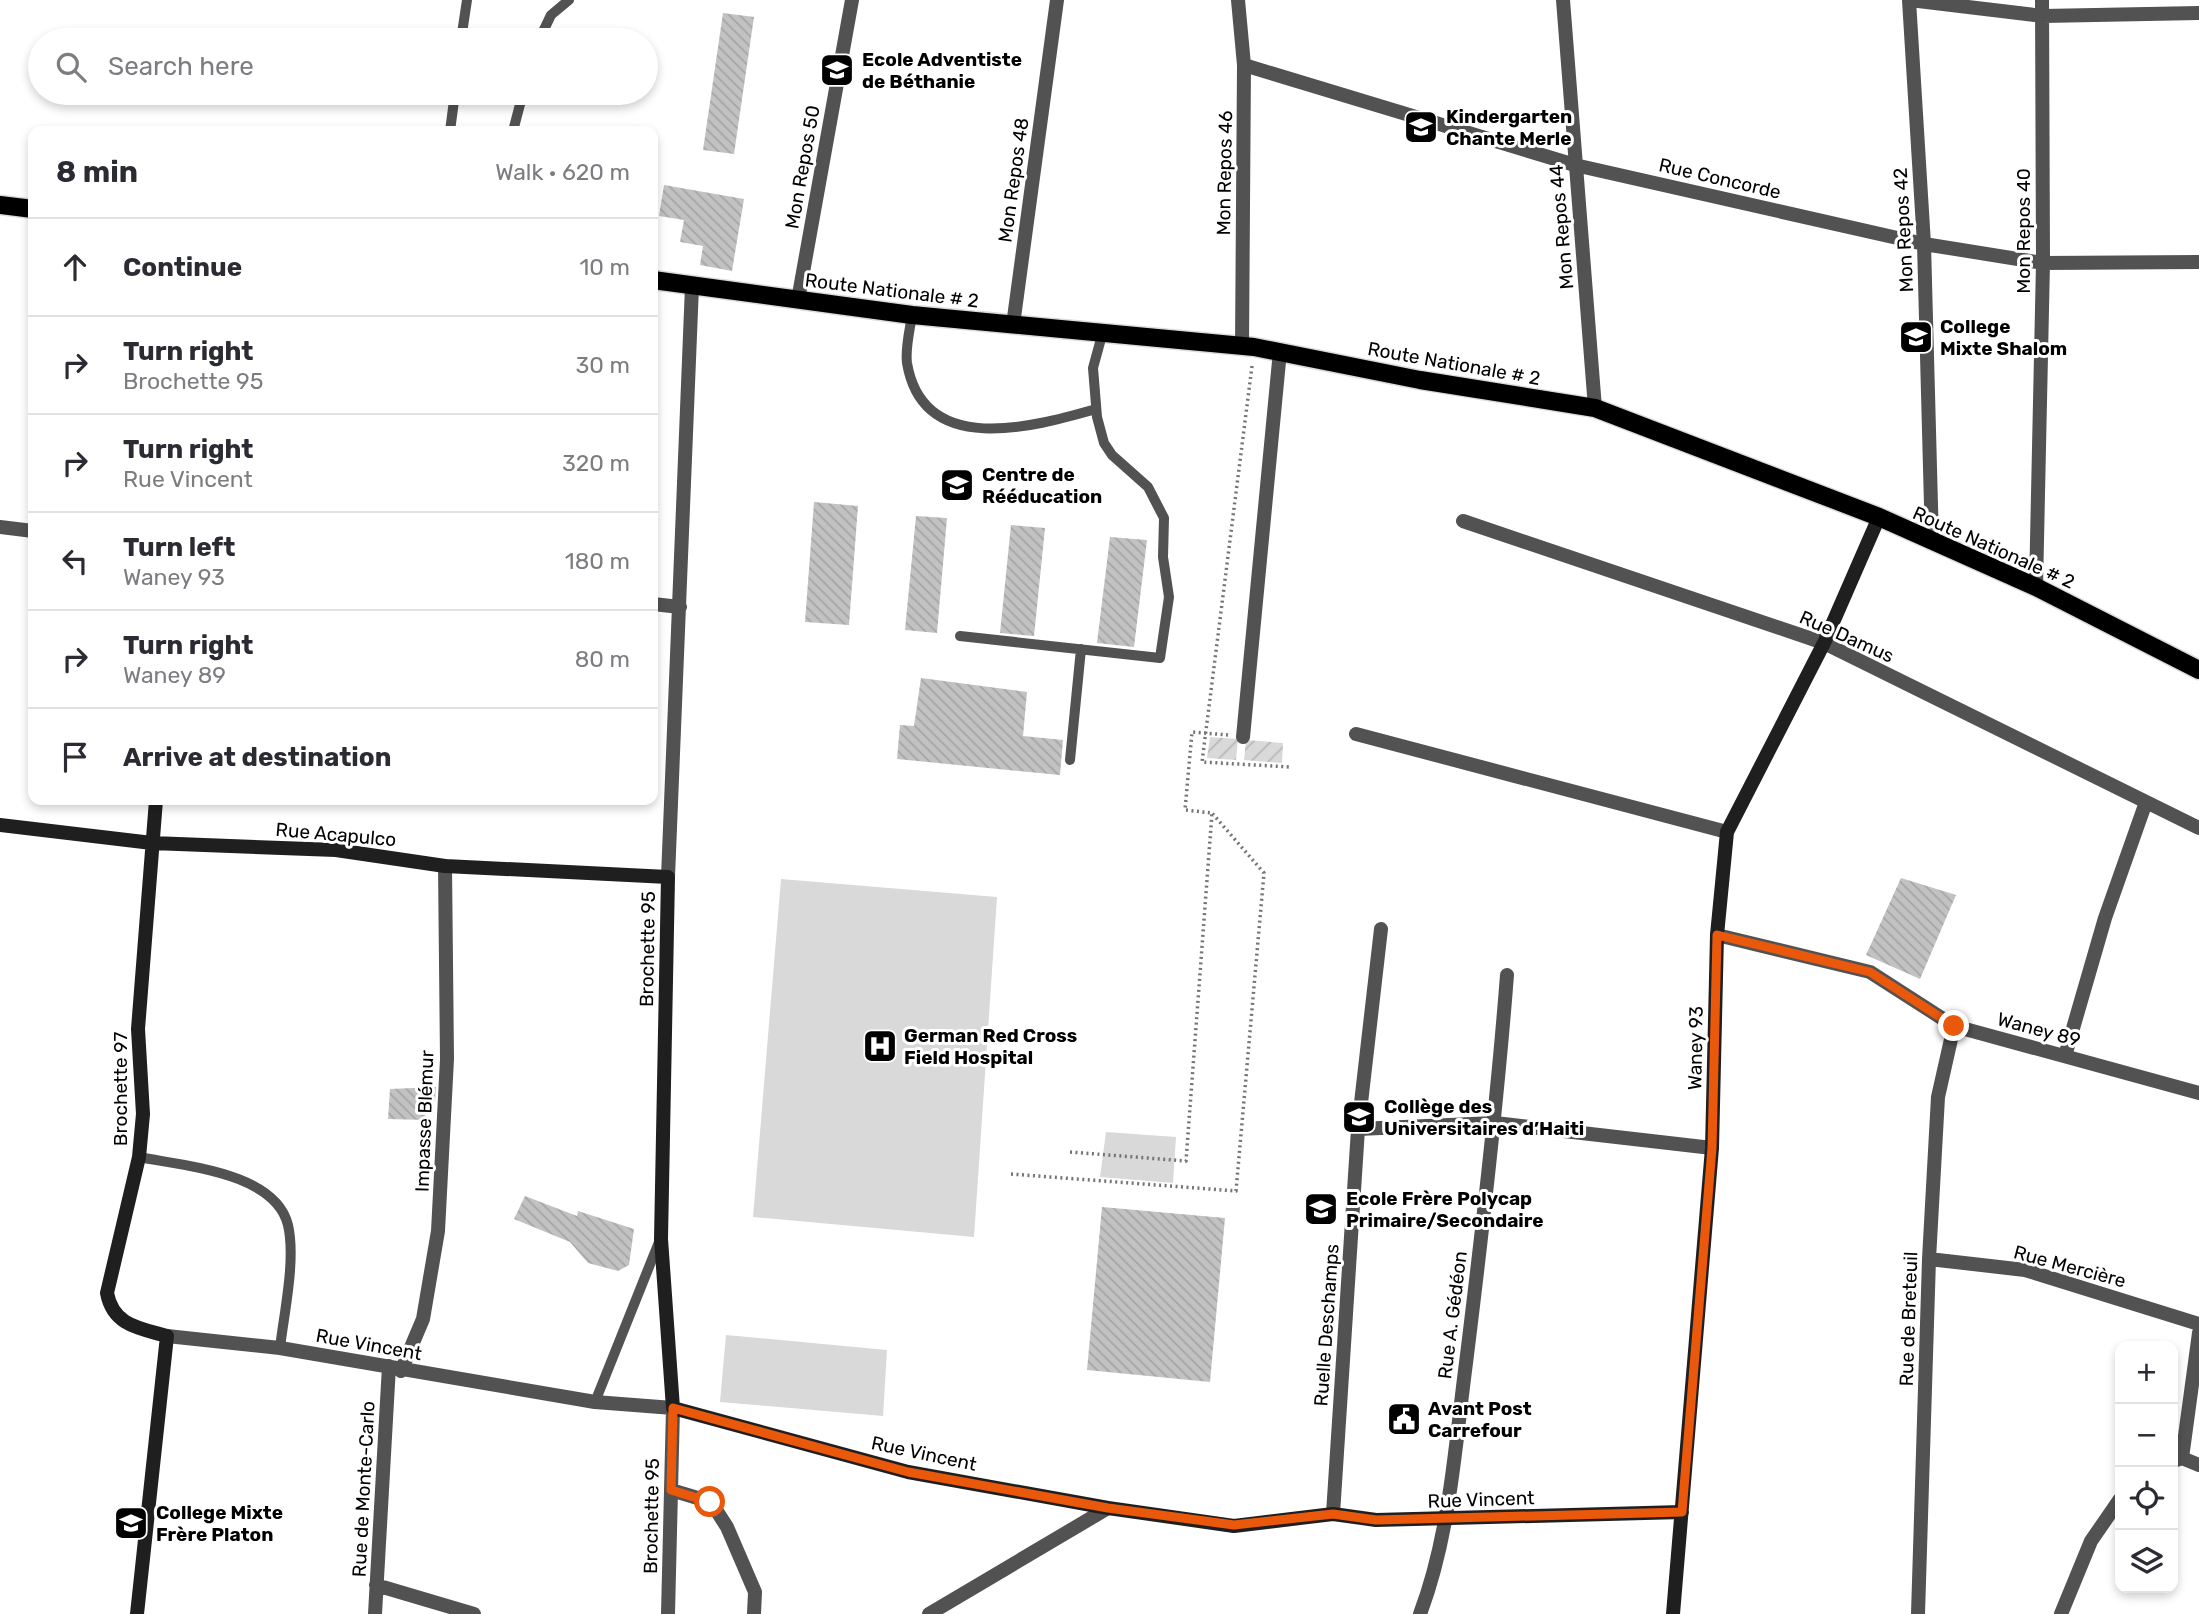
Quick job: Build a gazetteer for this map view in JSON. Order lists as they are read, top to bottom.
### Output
{
  "streets": {
    "main road": ["Route Nationale # 2"],
    "street": [
      "Mon Repos 50",
      "Mon Repos 46",
      "Rue Concorde",
      "Mon Repos 48",
      "Mon Repos 44",
      "Mon Repos 42",
      "Mon Repos 40",
      "Rue Damus",
      "Rue Acapulco",
      "Brochette 95",
      "Waney 89",
      "Waney 93",
      "Brochette 97",
      "Impasse Blémur",
      "Rue Mercière",
      "Rue A. Gédéon",
      "Rue de Breteuil",
      "Ruelle Deschamps",
      "Rue Vincent",
      "Rue de Monte-Carlo"
    ]
  },
  "crossings": [
    ["Mon Repos 50", "Route Nationale # 2"],
    ["Mon Repos 46", "Rue Concorde"],
    ["Mon Repos 46", "Route Nationale # 2"],
    ["Rue Concorde", "Mon Repos 44"],
    ["Rue Concorde", "Mon Repos 42"],
    ["Rue Concorde", "Mon Repos 40"],
    ["Mon Repos 48", "Route Nationale # 2"],
    ["Mon Repos 44", "Route Nationale # 2"],
    ["Mon Repos 42", "Route Nationale # 2"],
    ["Mon Repos 40", "Route Nationale # 2"],
    ["Route Nationale # 2", "Brochette 95"],
    ["Route Nationale # 2", "Waney 93"],
    ["Rue Damus", "Waney 93"],
    ["Rue Acapulco", "Brochette 95"],
    ["Rue Acapulco", "Brochette 97"],
    ["Rue Acapulco", "Impasse Blémur"],
    ["Brochette 95", "Rue Vincent"],
    ["Waney 89", "Waney 93"],
    ["Waney 89", "Rue de Breteuil"],
    ["Waney 93", "Rue Vincent"],
    ["Brochette 97", "Rue Vincent"],
    ["Impasse Blémur", "Rue Vincent"],
    ["Impasse Blémur", "Rue de Monte-Carlo"],
    ["Rue Mercière", "Rue de Breteuil"],
    ["Rue A. Gédéon", "Rue Vincent"],
    ["Ruelle Deschamps", "Rue Vincent"],
    ["Rue Vincent", "Rue de Monte-Carlo"]
  ],
  "places": {
    "school or university": [
      "Ecole Adventiste de Béthanie",
      "Kindergarten Chante Merle",
      "College Mixte Shalom",
      "Centre de Rééducation",
      "Collège des Universitaires d’Haiti",
      "Ecole Frère Polycap Primaire/Secondaire",
      "College Mixte Frère Platon"
    ],
    "hospital": ["German Red Cross Field Hospital"],
    "public building": ["Avant Post Carrefour"]
  },
  "page": {
    "search": "Search here",
    "heading": ["8 min", "Walk · 620 m"],
    "list": [
      ["Continue", "10 m"],
      ["Turn right", "Brochette 95", "30 m"],
      ["Turn right", "Rue Vincent", "320 m"],
      ["Turn left", "Waney 93", "180 m"],
      ["Turn right", "Waney 89", "80 m"],
      "Arrive at destination"
    ],
    "map_buttons": ["+", "−"]
  }
}
